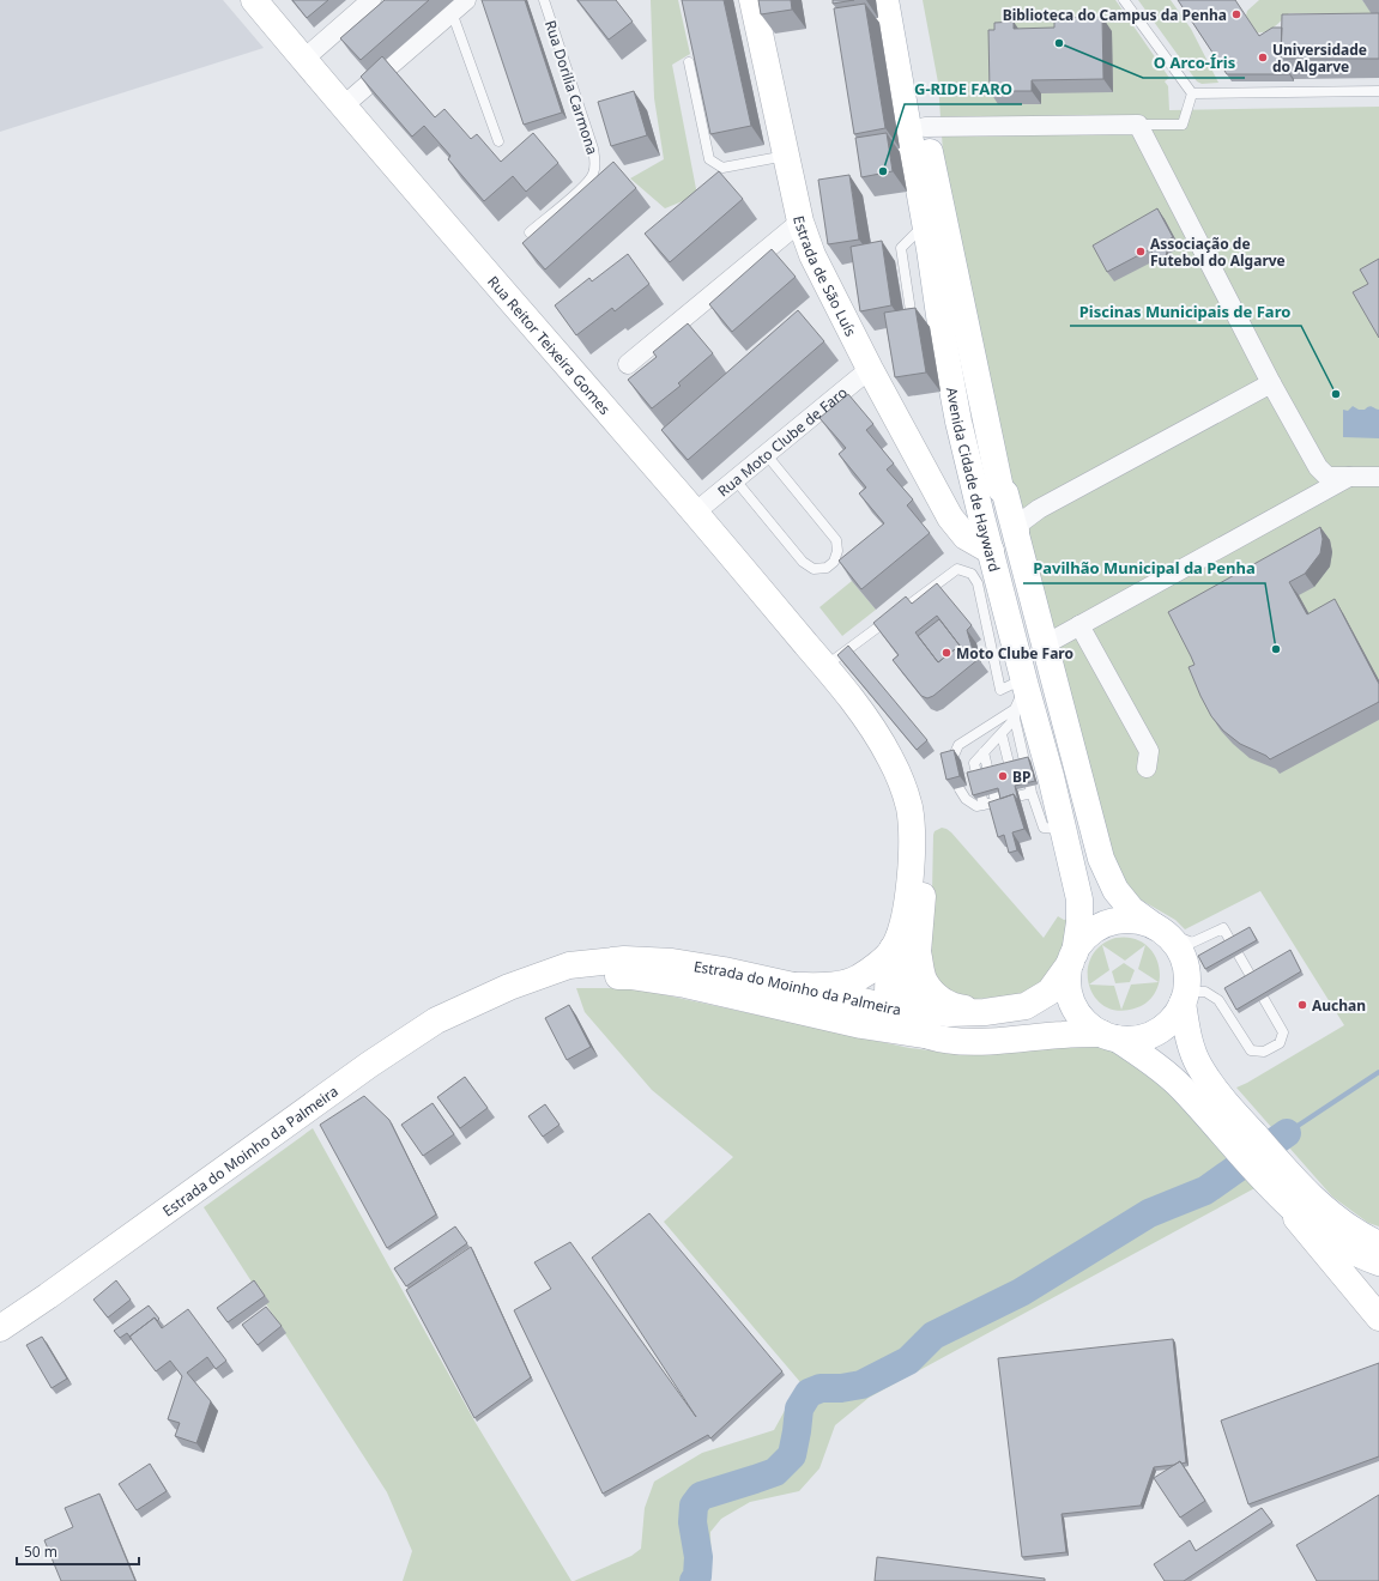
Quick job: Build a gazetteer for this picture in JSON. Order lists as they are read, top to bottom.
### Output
{
  "streets": {
    "main road": [
      "Estrada de São Luís",
      "Rua Reitor Teixeira Gomes",
      "Avenida Cidade de Hayward",
      "Estrada do Moinho da Palmeira"
    ],
    "street": ["Rua Moto Clube de Faro"],
    "lane": ["Rua Dorilia Carmona"]
  },
  "crossings": [
    ["Estrada de São Luís", "Rua Moto Clube de Faro"],
    ["Estrada de São Luís", "Avenida Cidade de Hayward"],
    ["Rua Reitor Teixeira Gomes", "Rua Moto Clube de Faro"],
    ["Avenida Cidade de Hayward", "Estrada do Moinho da Palmeira"]
  ],
  "places": [
    "Biblioteca do Campus da Penha",
    "O Arco-Íris",
    "Universidade do Algarve",
    "G-RIDE FARO",
    "Associação de Futebol do Algarve",
    "Piscinas Municipais de Faro",
    "Pavilhão Municipal da Penha",
    "Moto Clube Faro",
    "BP",
    "Auchan"
  ],
  "scale_bar": "50 m"
}
